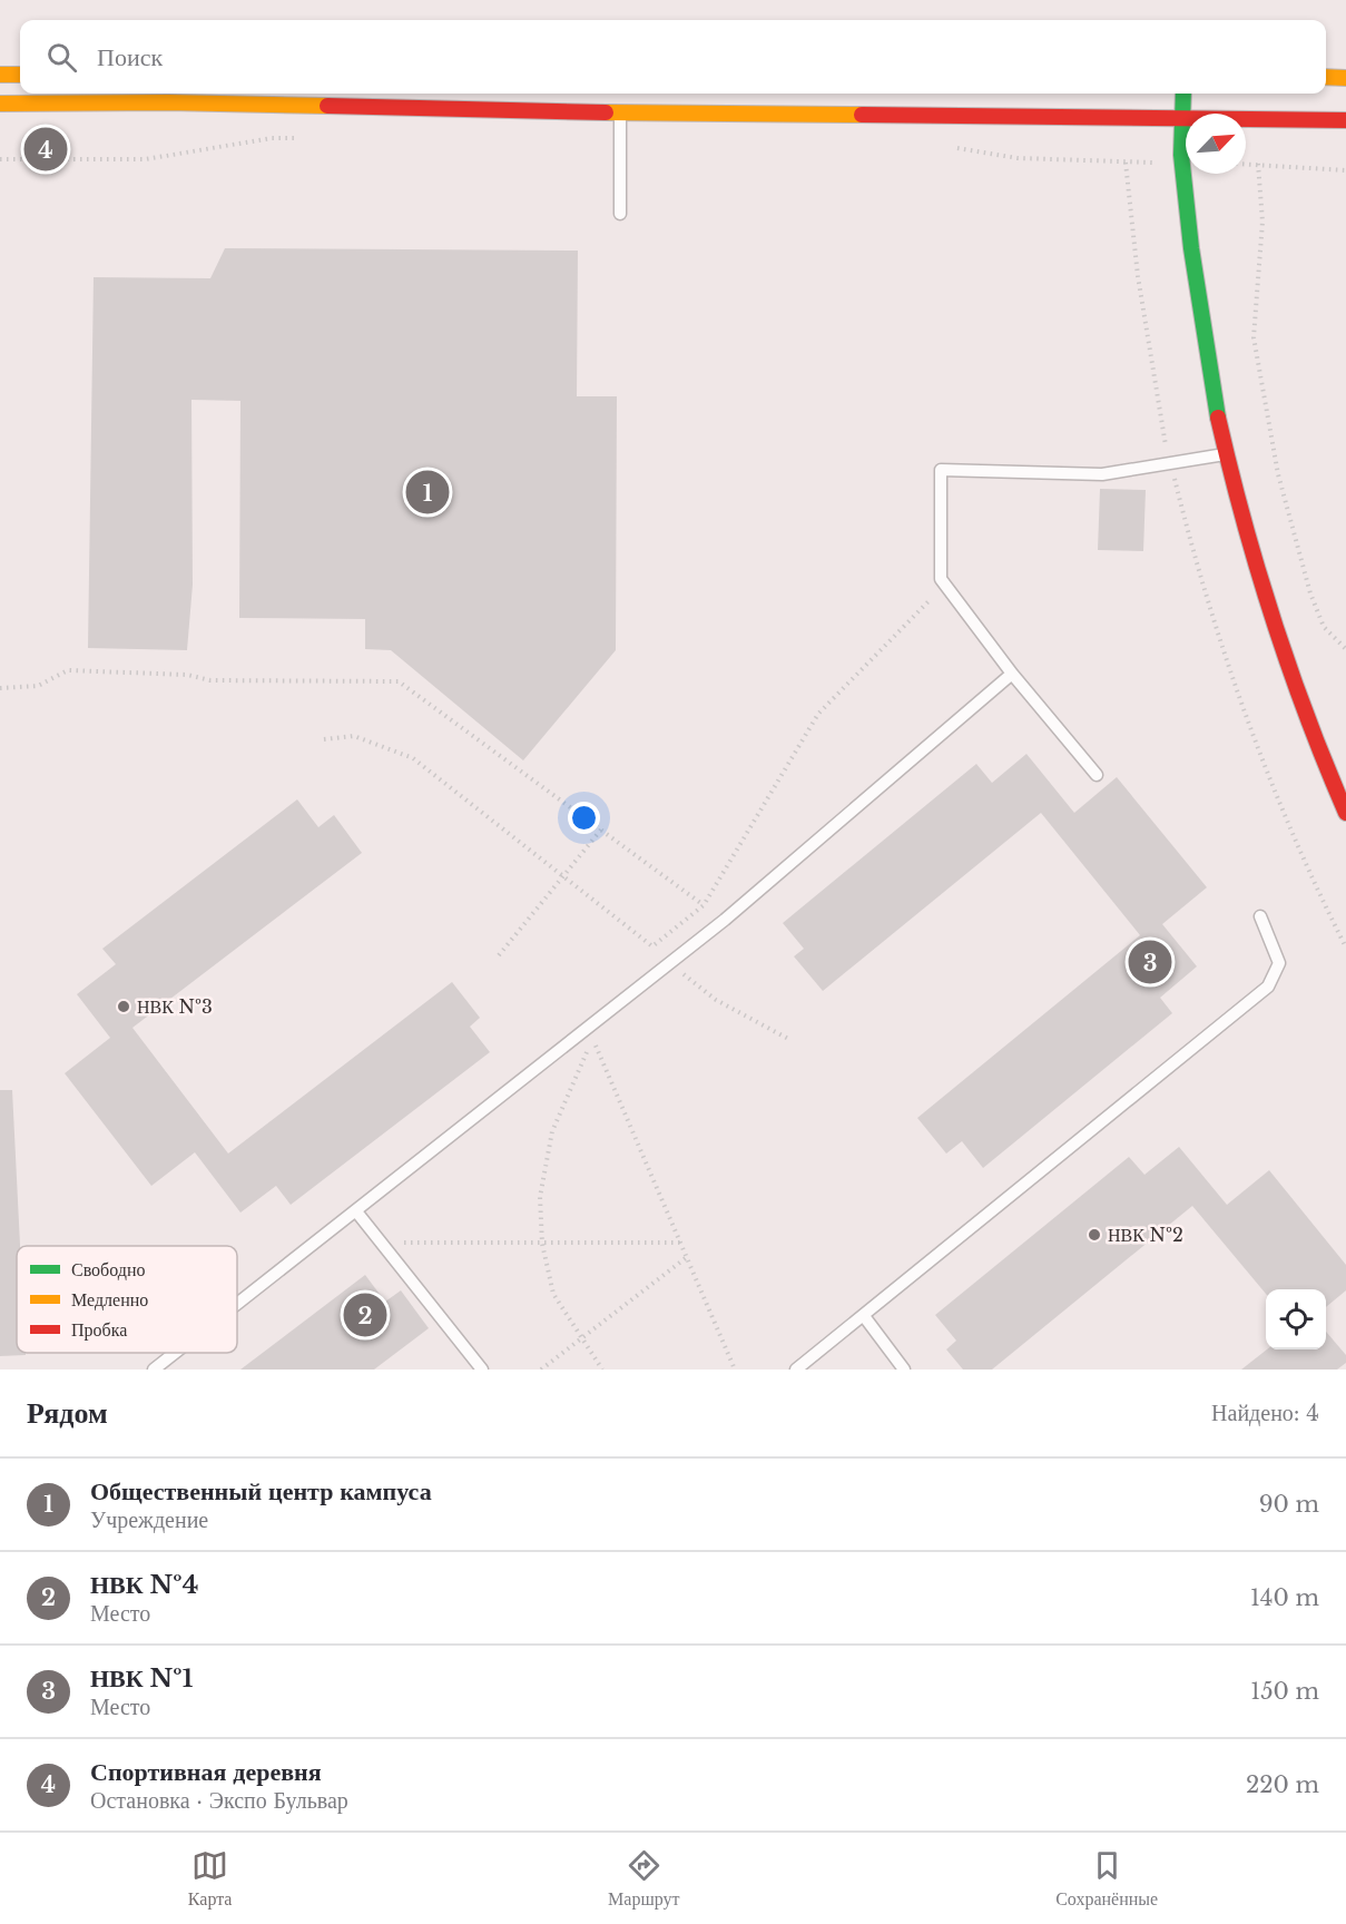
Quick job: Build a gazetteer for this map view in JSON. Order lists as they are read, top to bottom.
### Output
{
  "places": ["НВК №3", "НВК №2"],
  "legend": ["Свободно", "Медленно", "Пробка"],
  "north": "top right",
  "page": {
    "search": "Поиск",
    "pins": [
      "4",
      "1",
      "3",
      "2"
    ],
    "heading": ["Рядом", "Найдено: 4"],
    "list": [
      {
        "mark": "1",
        "name": "Общественный центр кампуса",
        "note": "Учреждение",
        "value": "90 m"
      },
      {
        "mark": "2",
        "name": "НВК №4",
        "note": "Место",
        "value": "140 m"
      },
      {
        "mark": "3",
        "name": "НВК №1",
        "note": "Место",
        "value": "150 m"
      },
      {
        "mark": "4",
        "name": "Спортивная деревня",
        "note": "Остановка · Экспо Бульвар",
        "value": "220 m"
      }
    ],
    "nav": ["Карта", "Маршрут", "Сохранённые"]
  }
}
